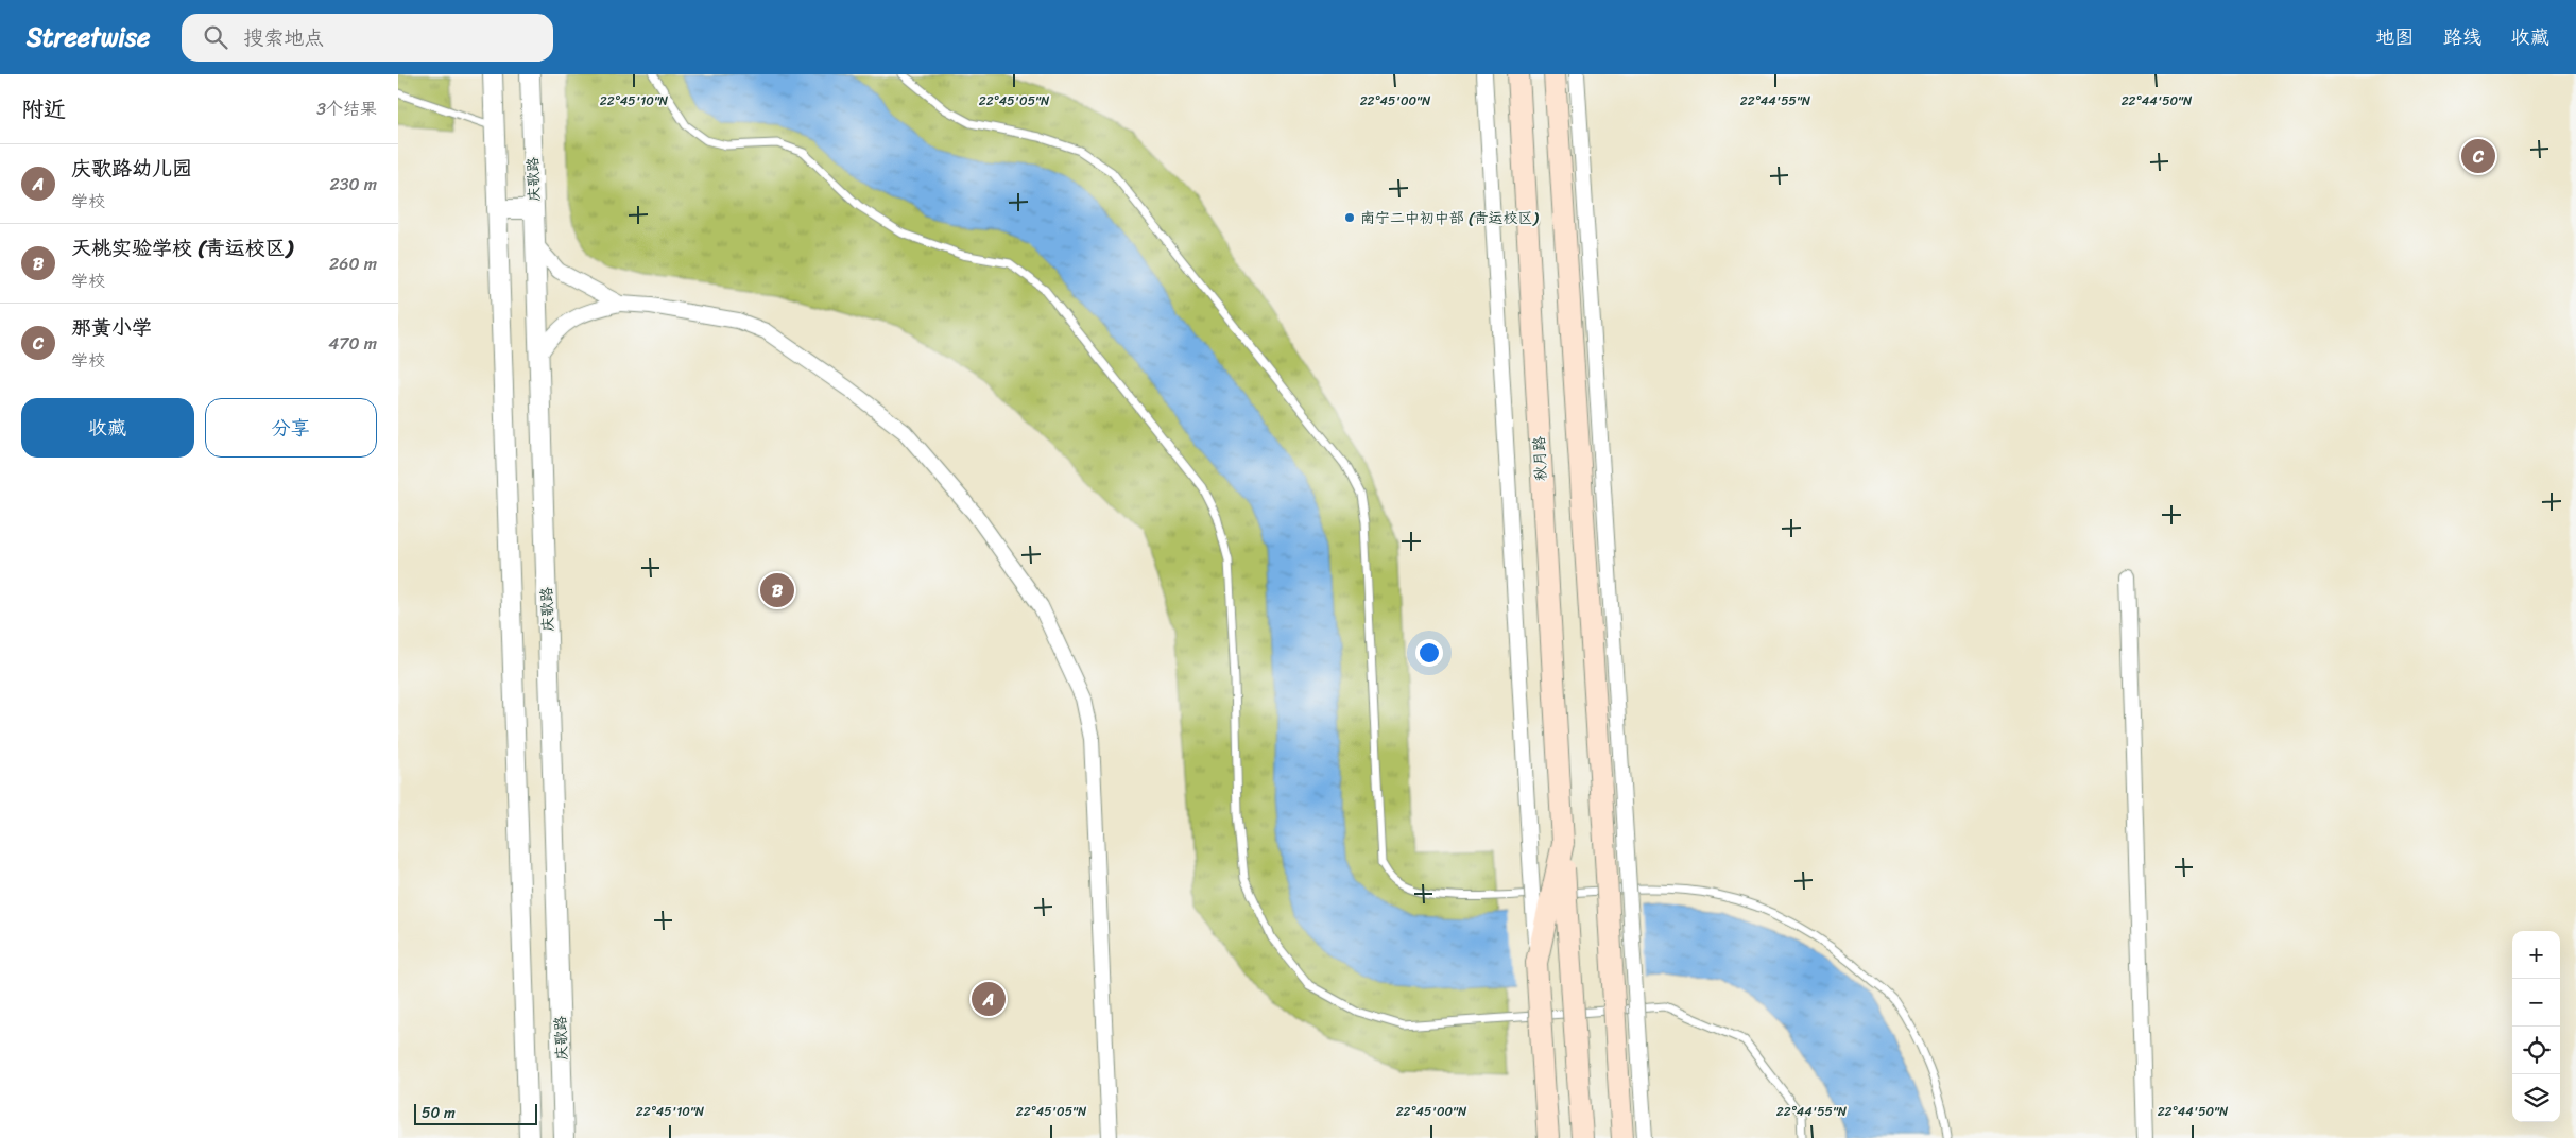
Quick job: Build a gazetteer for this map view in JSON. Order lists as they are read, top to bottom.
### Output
{
  "streets": {
    "main road": ["秋月路"],
    "street": ["庆歌路"]
  },
  "places": ["南宁二中初中部 (青运校区)"],
  "scale_bar": "50 m",
  "page": {
    "header": "Streetwise",
    "search": "搜索地点",
    "nav": ["地图", "路线", "收藏"],
    "heading": ["附近", "3个结果"],
    "pins": ["C", "B", "A"],
    "list": [
      {
        "mark": "A",
        "name": "庆歌路幼儿园",
        "note": "学校",
        "value": "230 m"
      },
      {
        "mark": "B",
        "name": "天桃实验学校 (青运校区)",
        "note": "学校",
        "value": "260 m"
      },
      {
        "mark": "C",
        "name": "那黄小学",
        "note": "学校",
        "value": "470 m"
      }
    ],
    "buttons": ["收藏", "分享"],
    "map_buttons": ["+", "−"],
    "scale": "50 m"
  },
  "coordinates": [
    "22°45'10\"N",
    "22°45'05\"N",
    "22°45'00\"N",
    "22°44'55\"N",
    "22°44'50\"N"
  ]
}
